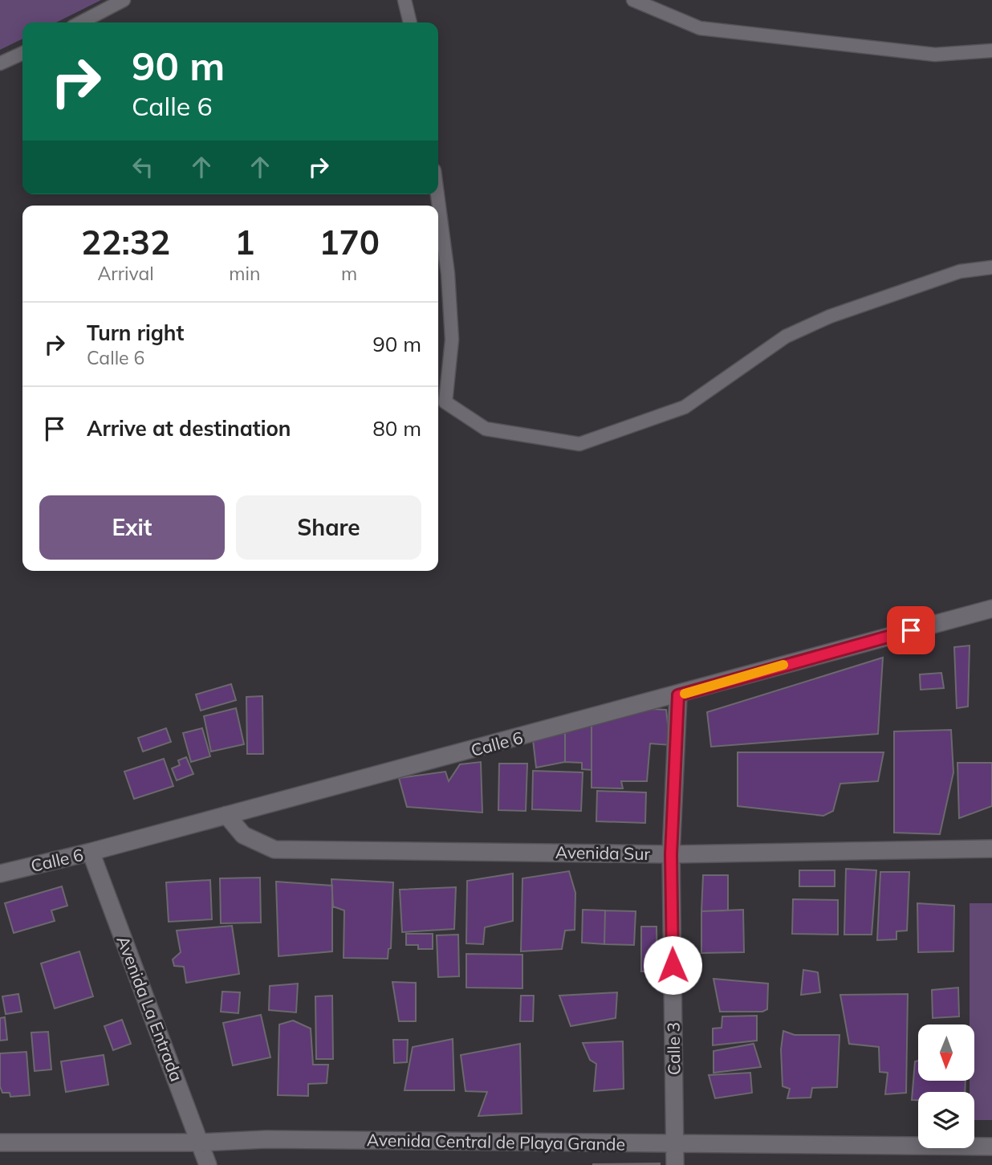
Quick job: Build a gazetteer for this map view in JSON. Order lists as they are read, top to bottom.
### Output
{
  "streets": {
    "street": [
      "Calle 6",
      "Avenida Sur",
      "Avenida La Entrada",
      "Calle 3",
      "Avenida Central de Playa Grande"
    ]
  },
  "crossings": [
    ["Calle 6", "Avenida Sur"],
    ["Calle 6", "Avenida La Entrada"],
    ["Calle 6", "Calle 3"],
    ["Avenida Sur", "Calle 3"],
    ["Avenida La Entrada", "Avenida Central de Playa Grande"],
    ["Calle 3", "Avenida Central de Playa Grande"]
  ],
  "north": "bottom",
  "page": {
    "turn": ["90 m", "Calle 6"],
    "eta": [
      "22:32",
      "Arrival",
      "1",
      "min",
      "170",
      "m"
    ],
    "list": [
      {
        "name": "Turn right",
        "note": "Calle 6",
        "value": "90 m"
      },
      {
        "name": "Arrive at destination",
        "value": "80 m"
      }
    ],
    "buttons": ["Exit", "Share"]
  }
}
